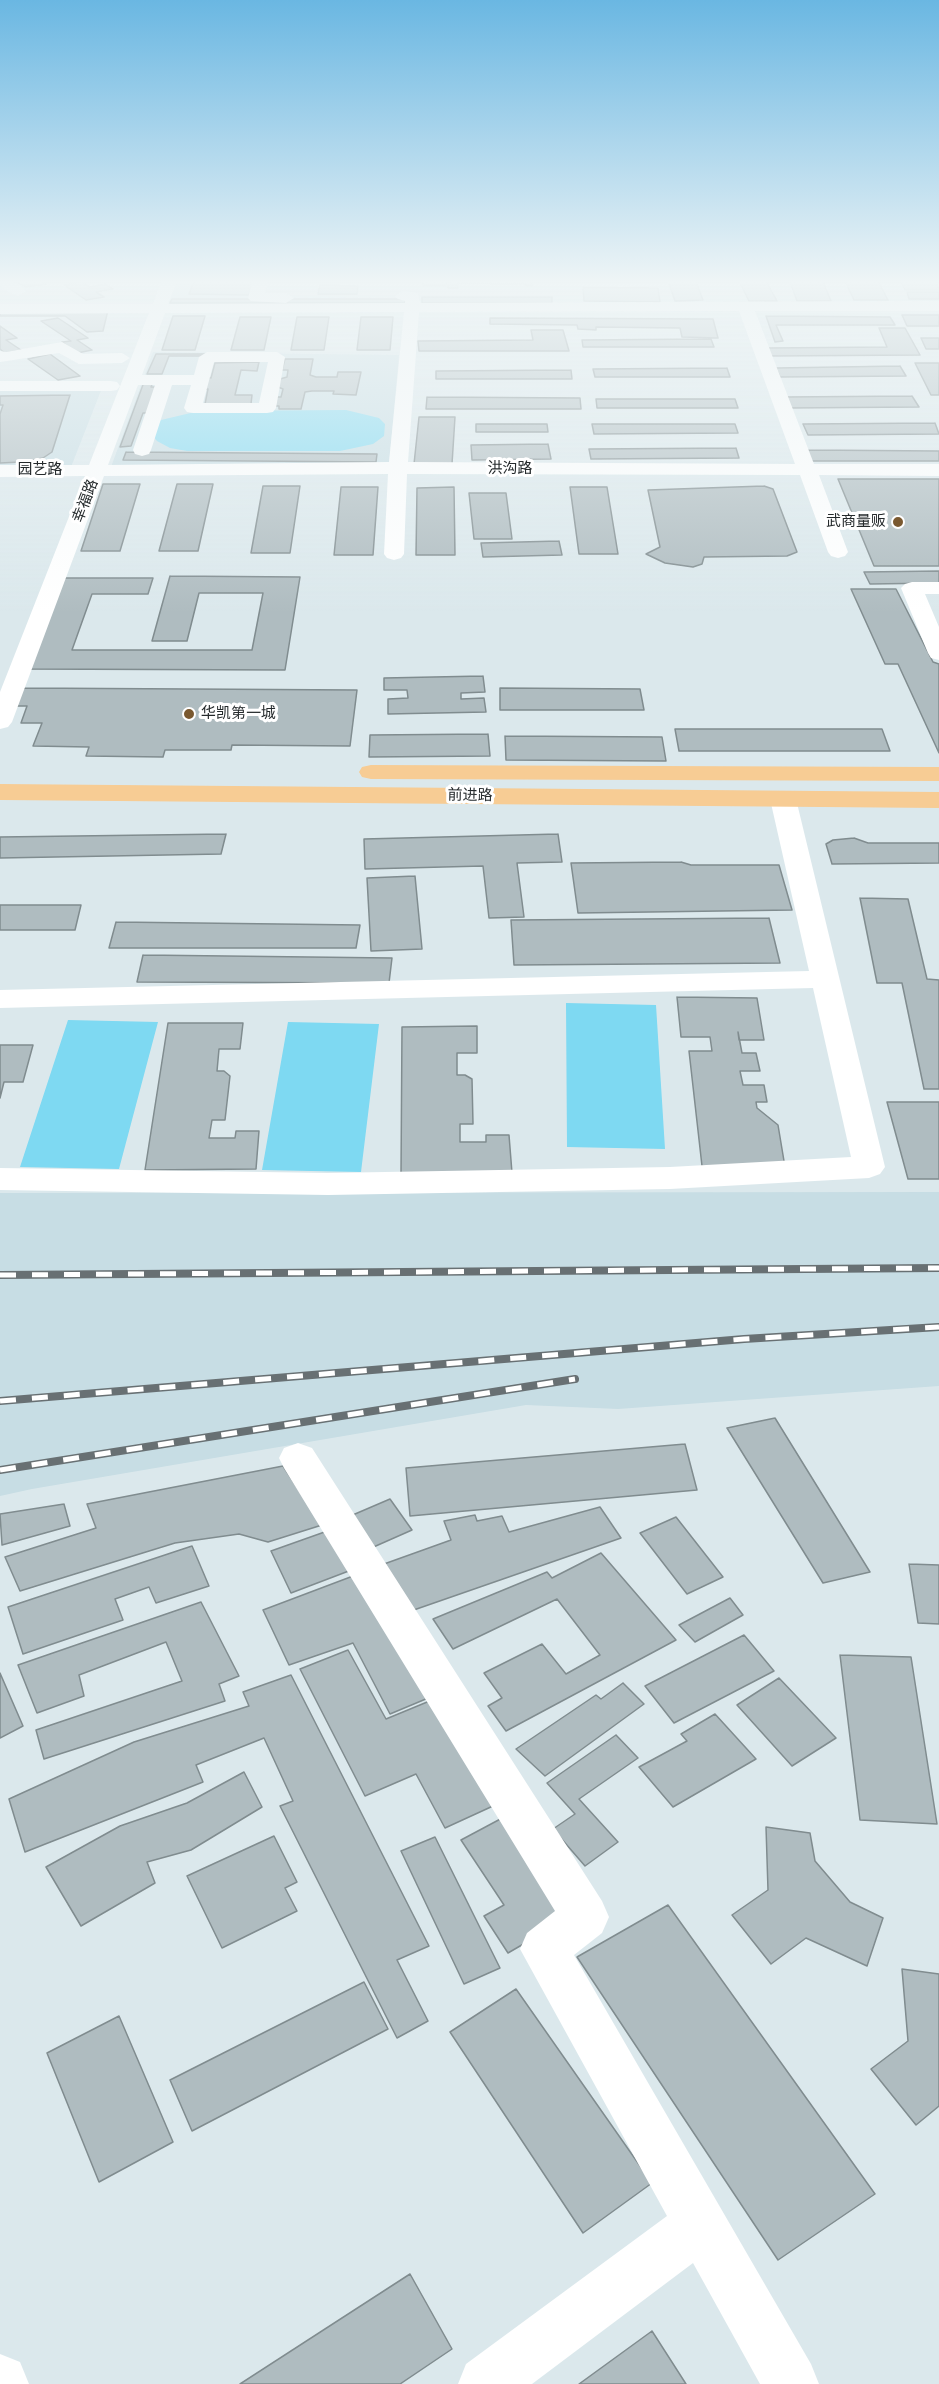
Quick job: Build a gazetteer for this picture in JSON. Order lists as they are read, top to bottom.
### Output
{
  "streets": {
    "main road": ["前进路"],
    "street": ["洪沟路", "园艺路", "幸福路"]
  },
  "crossings": [
    ["洪沟路", "园艺路"],
    ["洪沟路", "幸福路"],
    ["园艺路", "幸福路"]
  ],
  "places": ["武商量贩", "华凯第一城"]
}
